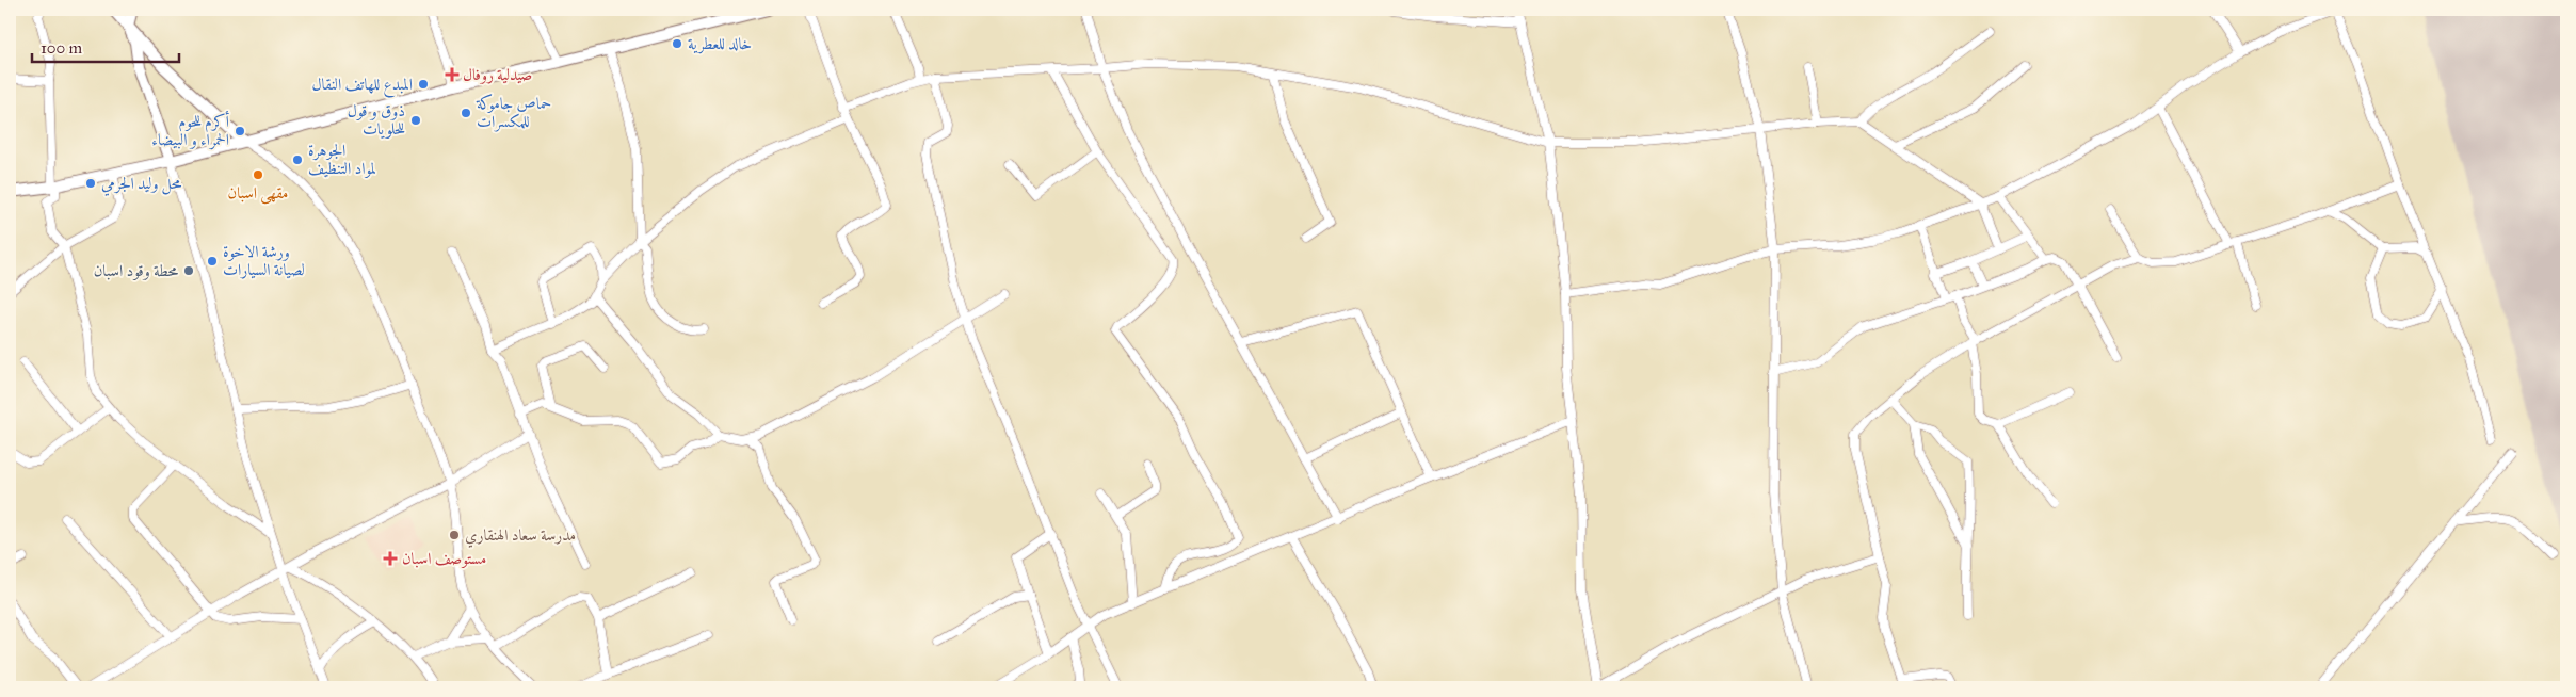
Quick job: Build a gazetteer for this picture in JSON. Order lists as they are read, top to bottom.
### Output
{
  "places": {
    "other": [
      "خالد للعطرية",
      "المبدع للهاتف النقال",
      "حماص جاموكة للمكسرات",
      "ذوق و قول للحلويات",
      "أكرم للحوم الحمراء و البيضاء",
      "الجوهرة لمواد التنظيف",
      "مقهى اسبان",
      "محل وليد الجرمي",
      "ورشة الاخوة لصيانة السيارات",
      "محطة وقود اسبان",
      "مدرسة سعاد الهنقاري"
    ],
    "health": ["صيدلية روفال", "مستوصف اسبان"]
  },
  "scale_bar": "100 m"
}
